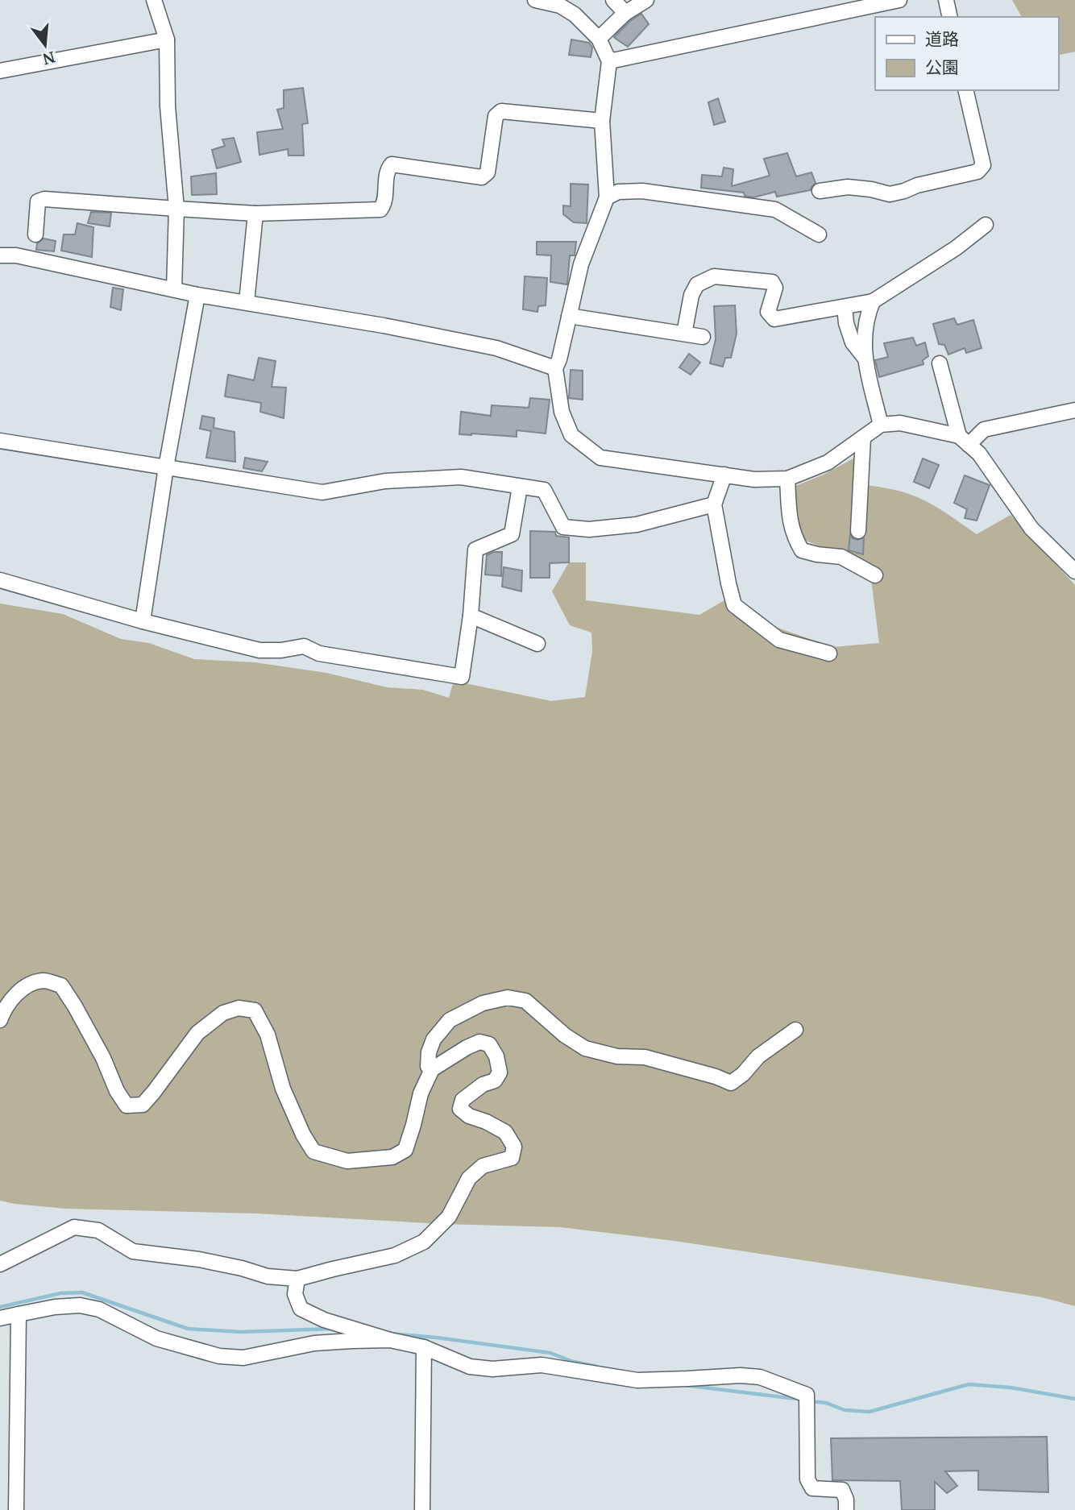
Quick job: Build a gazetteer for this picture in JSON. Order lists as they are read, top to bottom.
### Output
{
  "legend": ["道路", "公園"],
  "north": "bottom"
}
